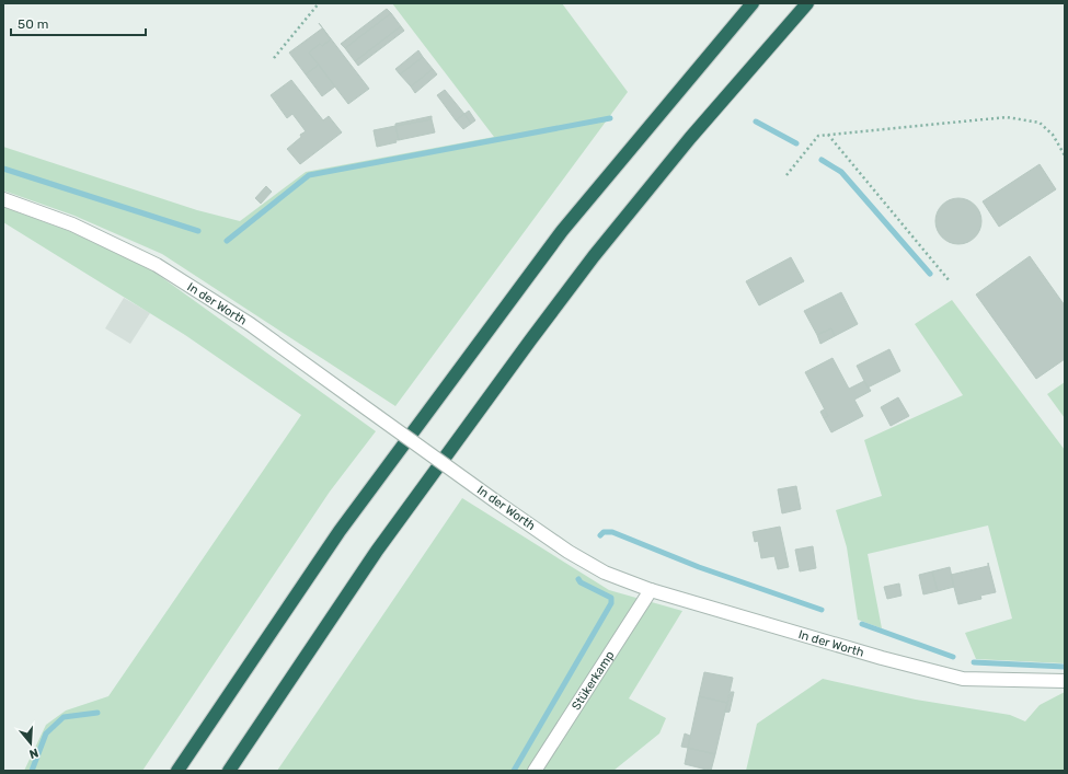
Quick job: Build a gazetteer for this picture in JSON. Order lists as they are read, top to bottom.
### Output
{
  "streets": {
    "street": ["In der Worth", "Stükerkamp"]
  },
  "crossings": [
    ["In der Worth", "Stükerkamp"]
  ],
  "scale_bar": "50 m",
  "north": "bottom"
}
